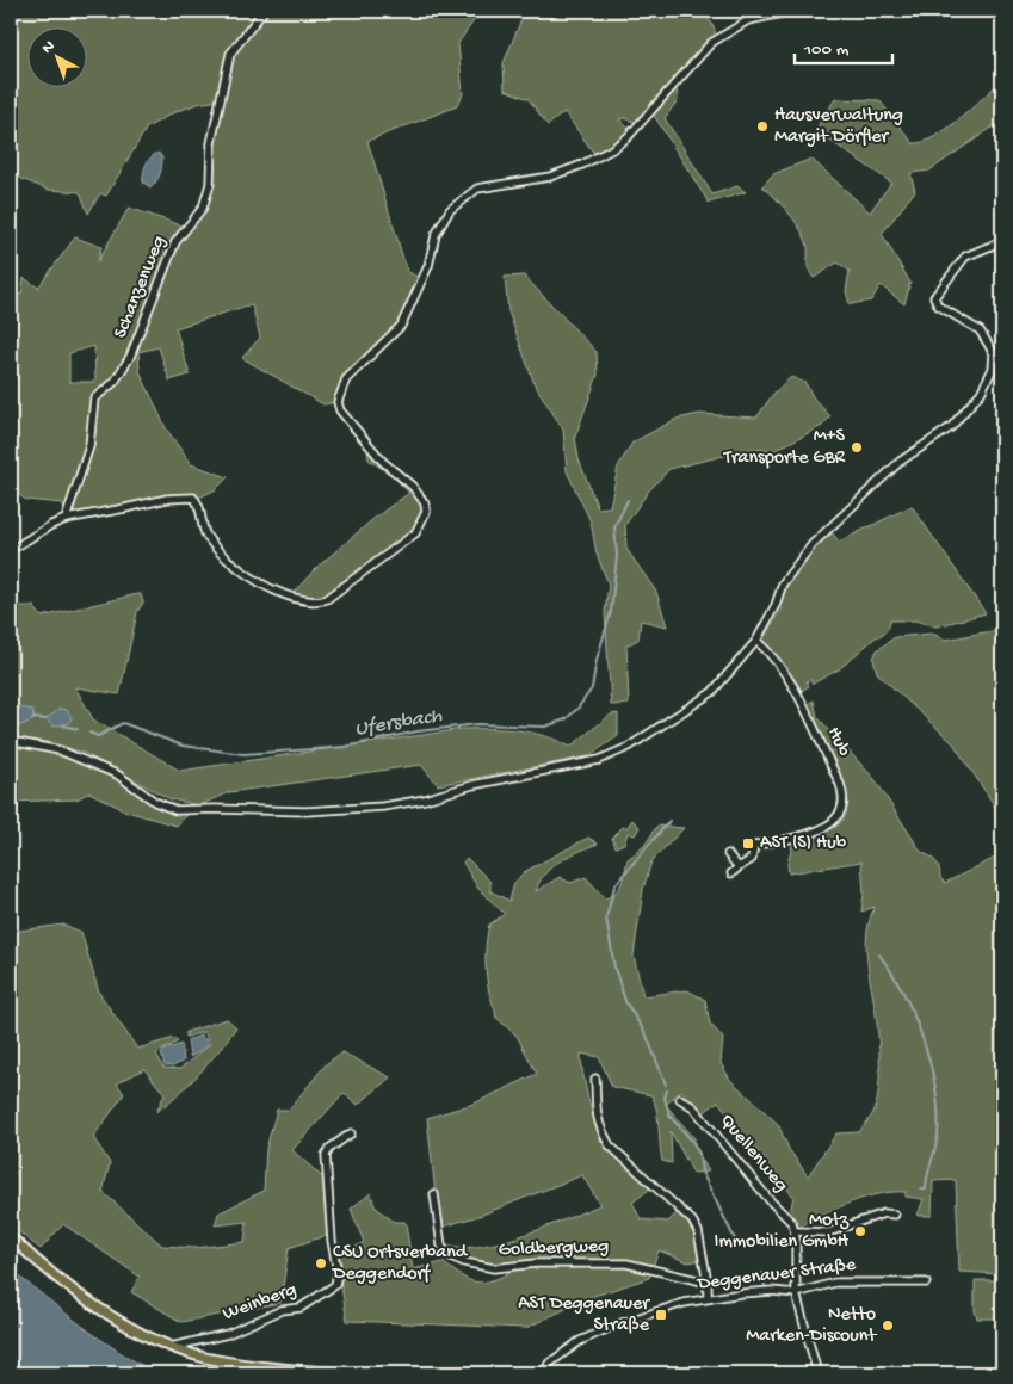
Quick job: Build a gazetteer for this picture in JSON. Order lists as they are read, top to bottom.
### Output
{
  "streets": {
    "street": [
      "Schanzenweg",
      "Hub",
      "Quellenweg",
      "Goldbergweg",
      "Deggenauer Straße",
      "Weinberg"
    ]
  },
  "water": ["Ufersbach"],
  "places": {
    "other": [
      "Hausverwaltung Margit Dörfler",
      "M+S Transporte GBR",
      "Motz Immobilien GmbH",
      "CSU Ortsverband Deggendorf",
      "Netto Marken-Discount"
    ],
    "transit": ["AST (S) Hub", "AST Deggenauer Straße"]
  },
  "scale_bar": "100 m",
  "north": "top left"
}
